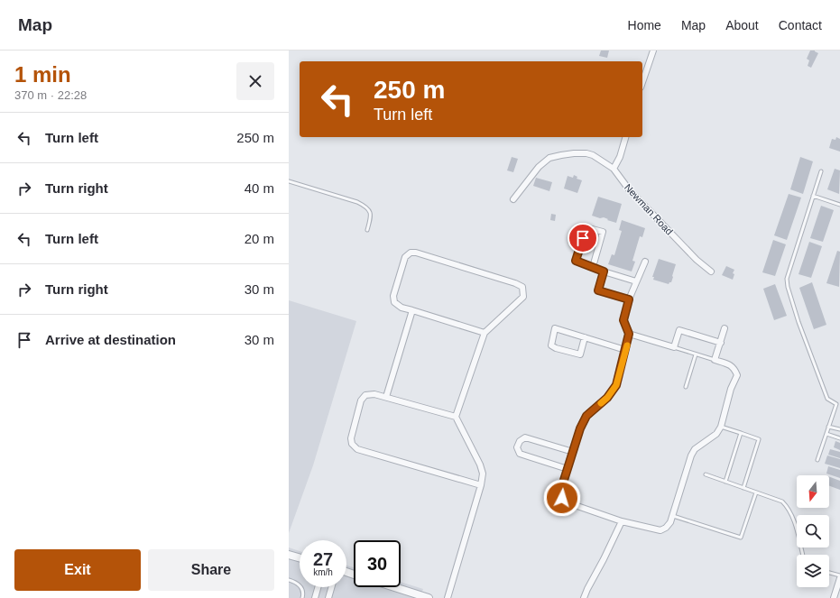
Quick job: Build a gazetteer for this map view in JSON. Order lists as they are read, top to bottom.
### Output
{
  "streets": {
    "street": ["Newman Road"]
  },
  "north": "bottom",
  "page": {
    "header": "Map",
    "nav": [
      "Home",
      "Map",
      "About",
      "Contact"
    ],
    "heading": ["1 min", "370 m · 22:28"],
    "turn": ["250 m", "Turn left"],
    "list": [
      {
        "name": "Turn left",
        "value": "250 m"
      },
      {
        "name": "Turn right",
        "value": "40 m"
      },
      {
        "name": "Turn left",
        "value": "20 m"
      },
      {
        "name": "Turn right",
        "value": "30 m"
      },
      {
        "name": "Arrive at destination",
        "value": "30 m"
      }
    ],
    "speed": "27 km/h",
    "limit": "30",
    "buttons": ["Exit", "Share"]
  }
}
